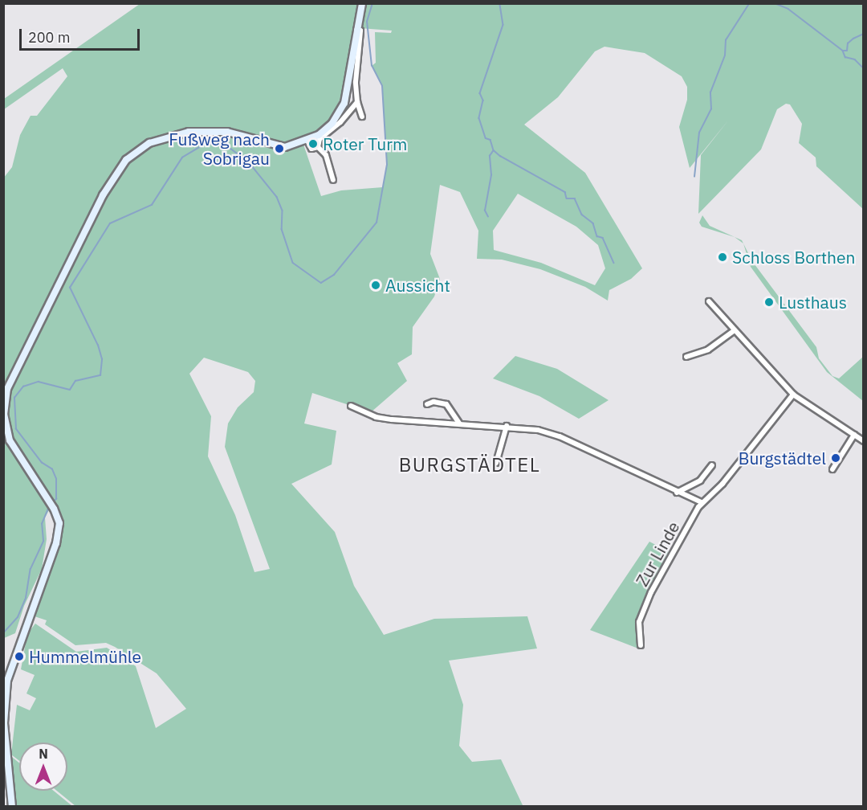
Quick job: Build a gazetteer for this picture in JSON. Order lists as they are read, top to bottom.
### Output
{
  "streets": {
    "street": ["Zur Linde"]
  },
  "districts": ["BURGSTÄDTEL"],
  "places": [
    "Roter Turm",
    "Fußweg nach Sobrigau",
    "Schloss Borthen",
    "Aussicht",
    "Lusthaus",
    "Burgstädtel",
    "Hummelmühle"
  ],
  "scale_bar": "200 m",
  "north": "top"
}
